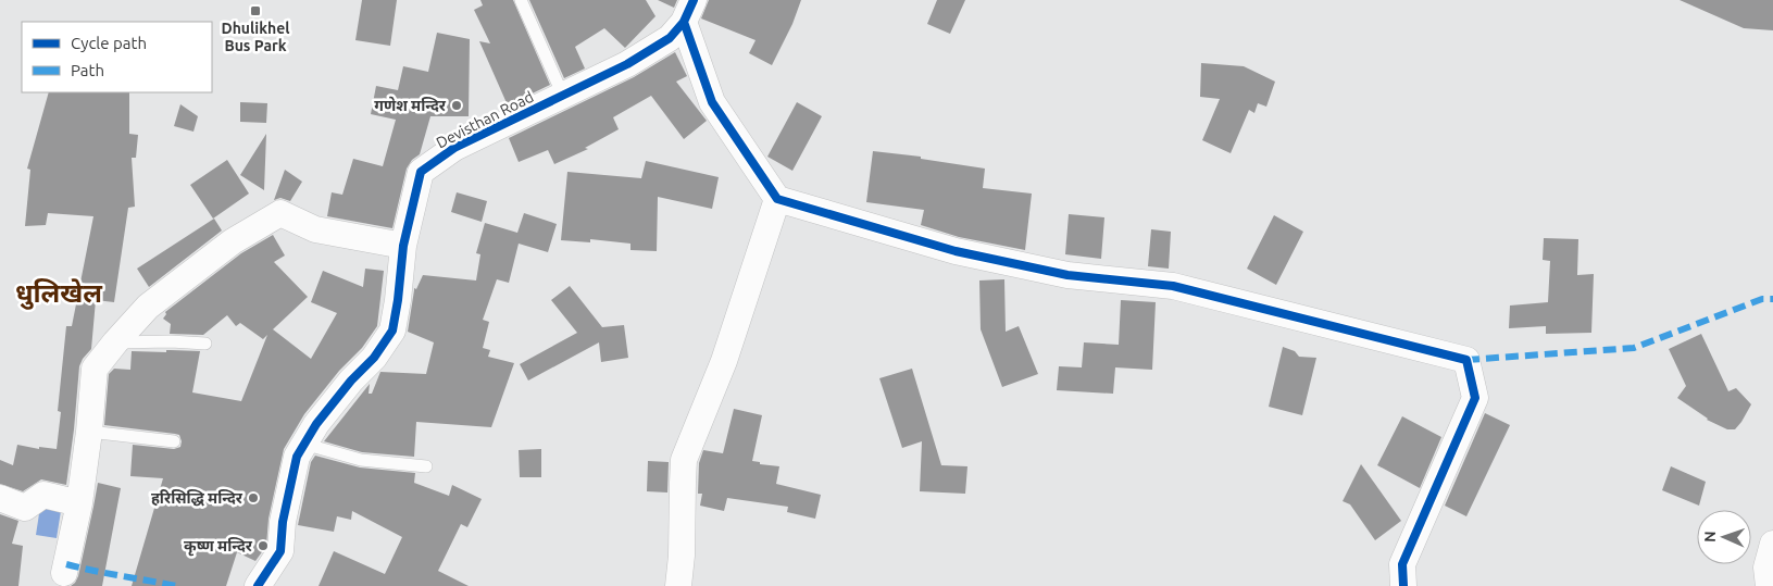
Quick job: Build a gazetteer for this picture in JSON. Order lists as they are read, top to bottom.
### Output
{
  "streets": {
    "street": ["Devisthan Road"]
  },
  "districts": ["धुलिखेल"],
  "places": {
    "transit": ["Dhulikhel Bus Park"],
    "other": ["गणेश मन्दिर", "हरिसिद्धि मन्दिर", "कृष्ण मन्दिर"]
  },
  "legend": ["Cycle path", "Path"],
  "north": "left"
}
